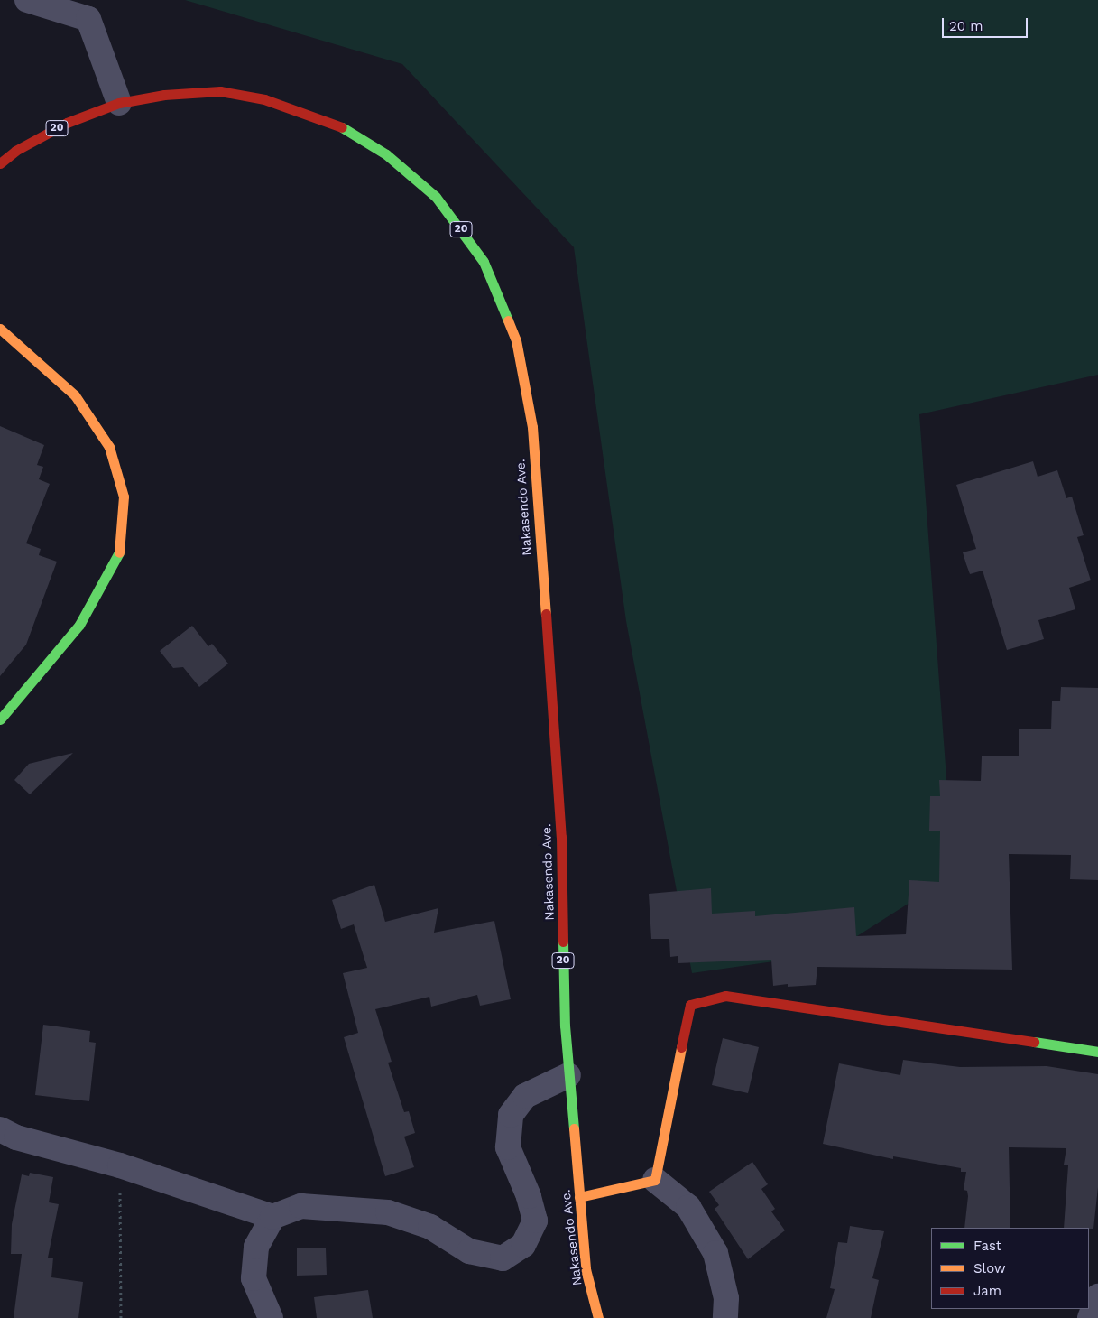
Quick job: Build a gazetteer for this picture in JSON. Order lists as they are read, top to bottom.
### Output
{
  "streets": {
    "main road": ["20", "Nakasendo Ave."]
  },
  "legend": ["Fast", "Slow", "Jam"],
  "scale_bar": "20 m"
}
